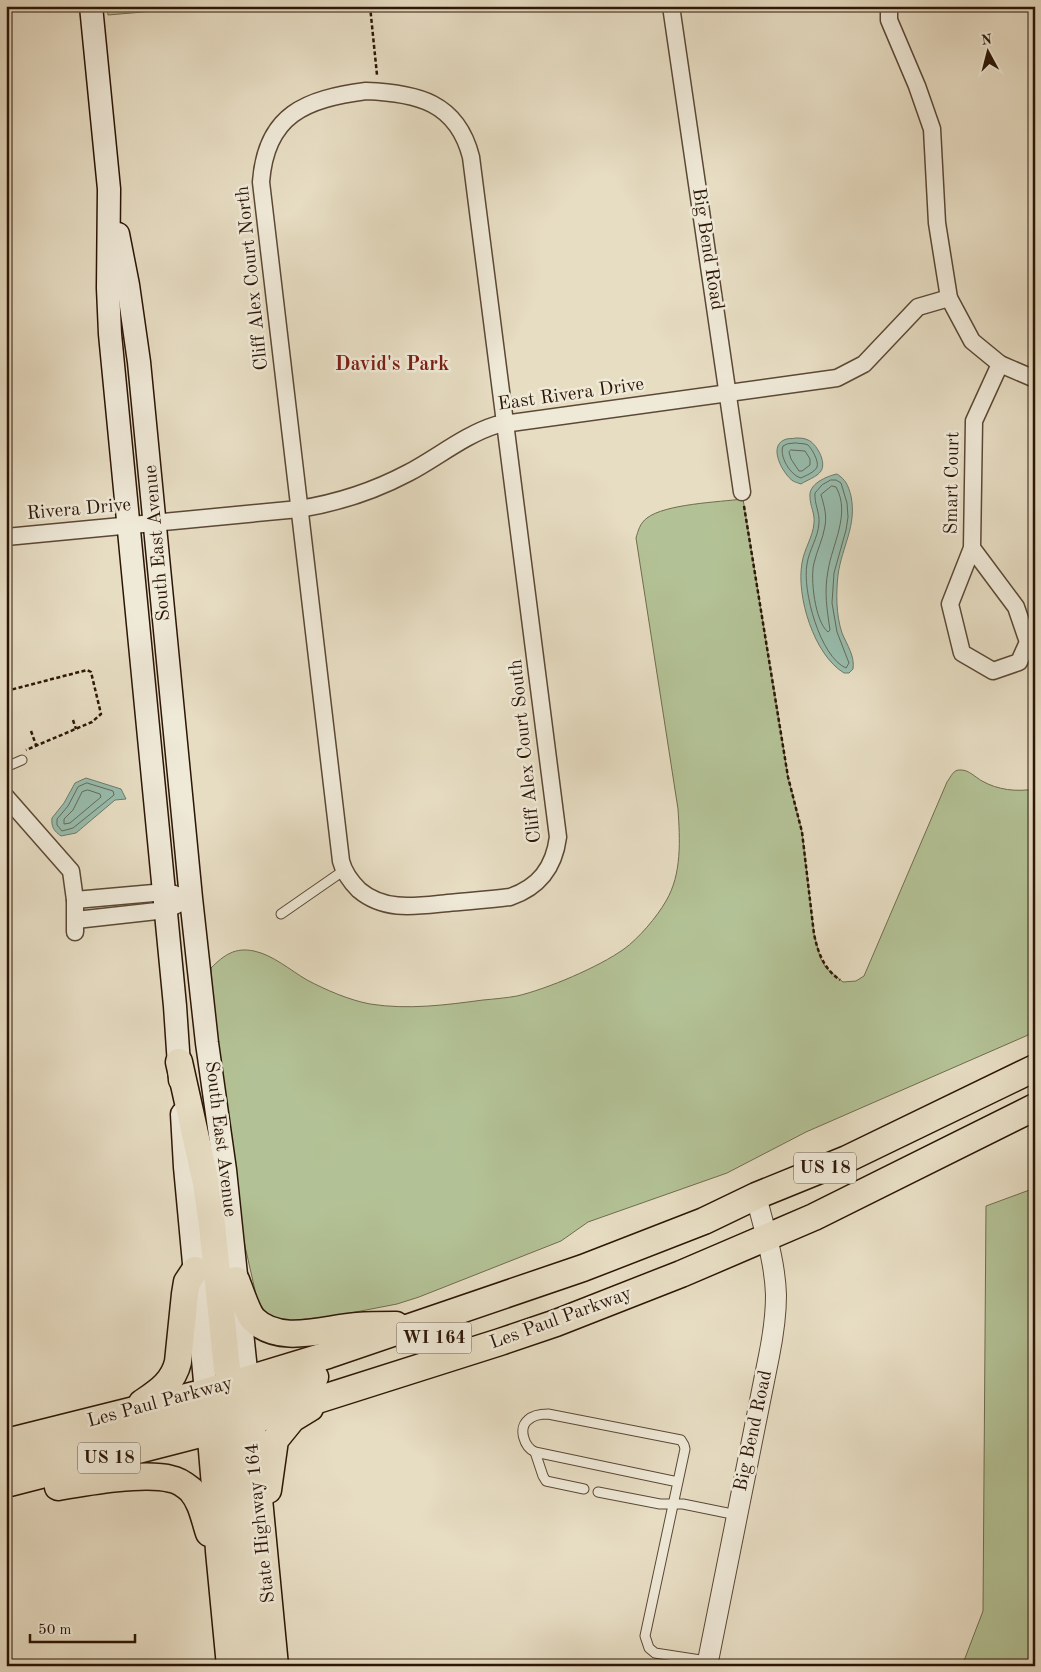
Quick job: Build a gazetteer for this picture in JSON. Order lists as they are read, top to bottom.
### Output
{
  "streets": {
    "main road": [
      "South East Avenue",
      "US 18",
      "Les Paul Parkway",
      "WI 164",
      "State Highway 164"
    ],
    "street": [
      "Big Bend Road",
      "Cliff Alex Court North",
      "East Rivera Drive",
      "Smart Court",
      "Rivera Drive",
      "Cliff Alex Court South"
    ]
  },
  "crossings": [
    ["Big Bend Road", "East Rivera Drive"],
    ["Big Bend Road", "Les Paul Parkway"],
    ["Cliff Alex Court North", "East Rivera Drive"],
    ["Cliff Alex Court North", "Cliff Alex Court South"],
    ["East Rivera Drive", "Rivera Drive"],
    ["East Rivera Drive", "South East Avenue"],
    ["East Rivera Drive", "Cliff Alex Court South"],
    ["Rivera Drive", "South East Avenue"],
    ["South East Avenue", "Les Paul Parkway"],
    ["South East Avenue", "WI 164"],
    ["South East Avenue", "State Highway 164"],
    ["Les Paul Parkway", "WI 164"],
    ["Les Paul Parkway", "State Highway 164"],
    ["WI 164", "State Highway 164"]
  ],
  "districts": ["David's Park"],
  "scale_bar": "50 m",
  "north": "top"
}
